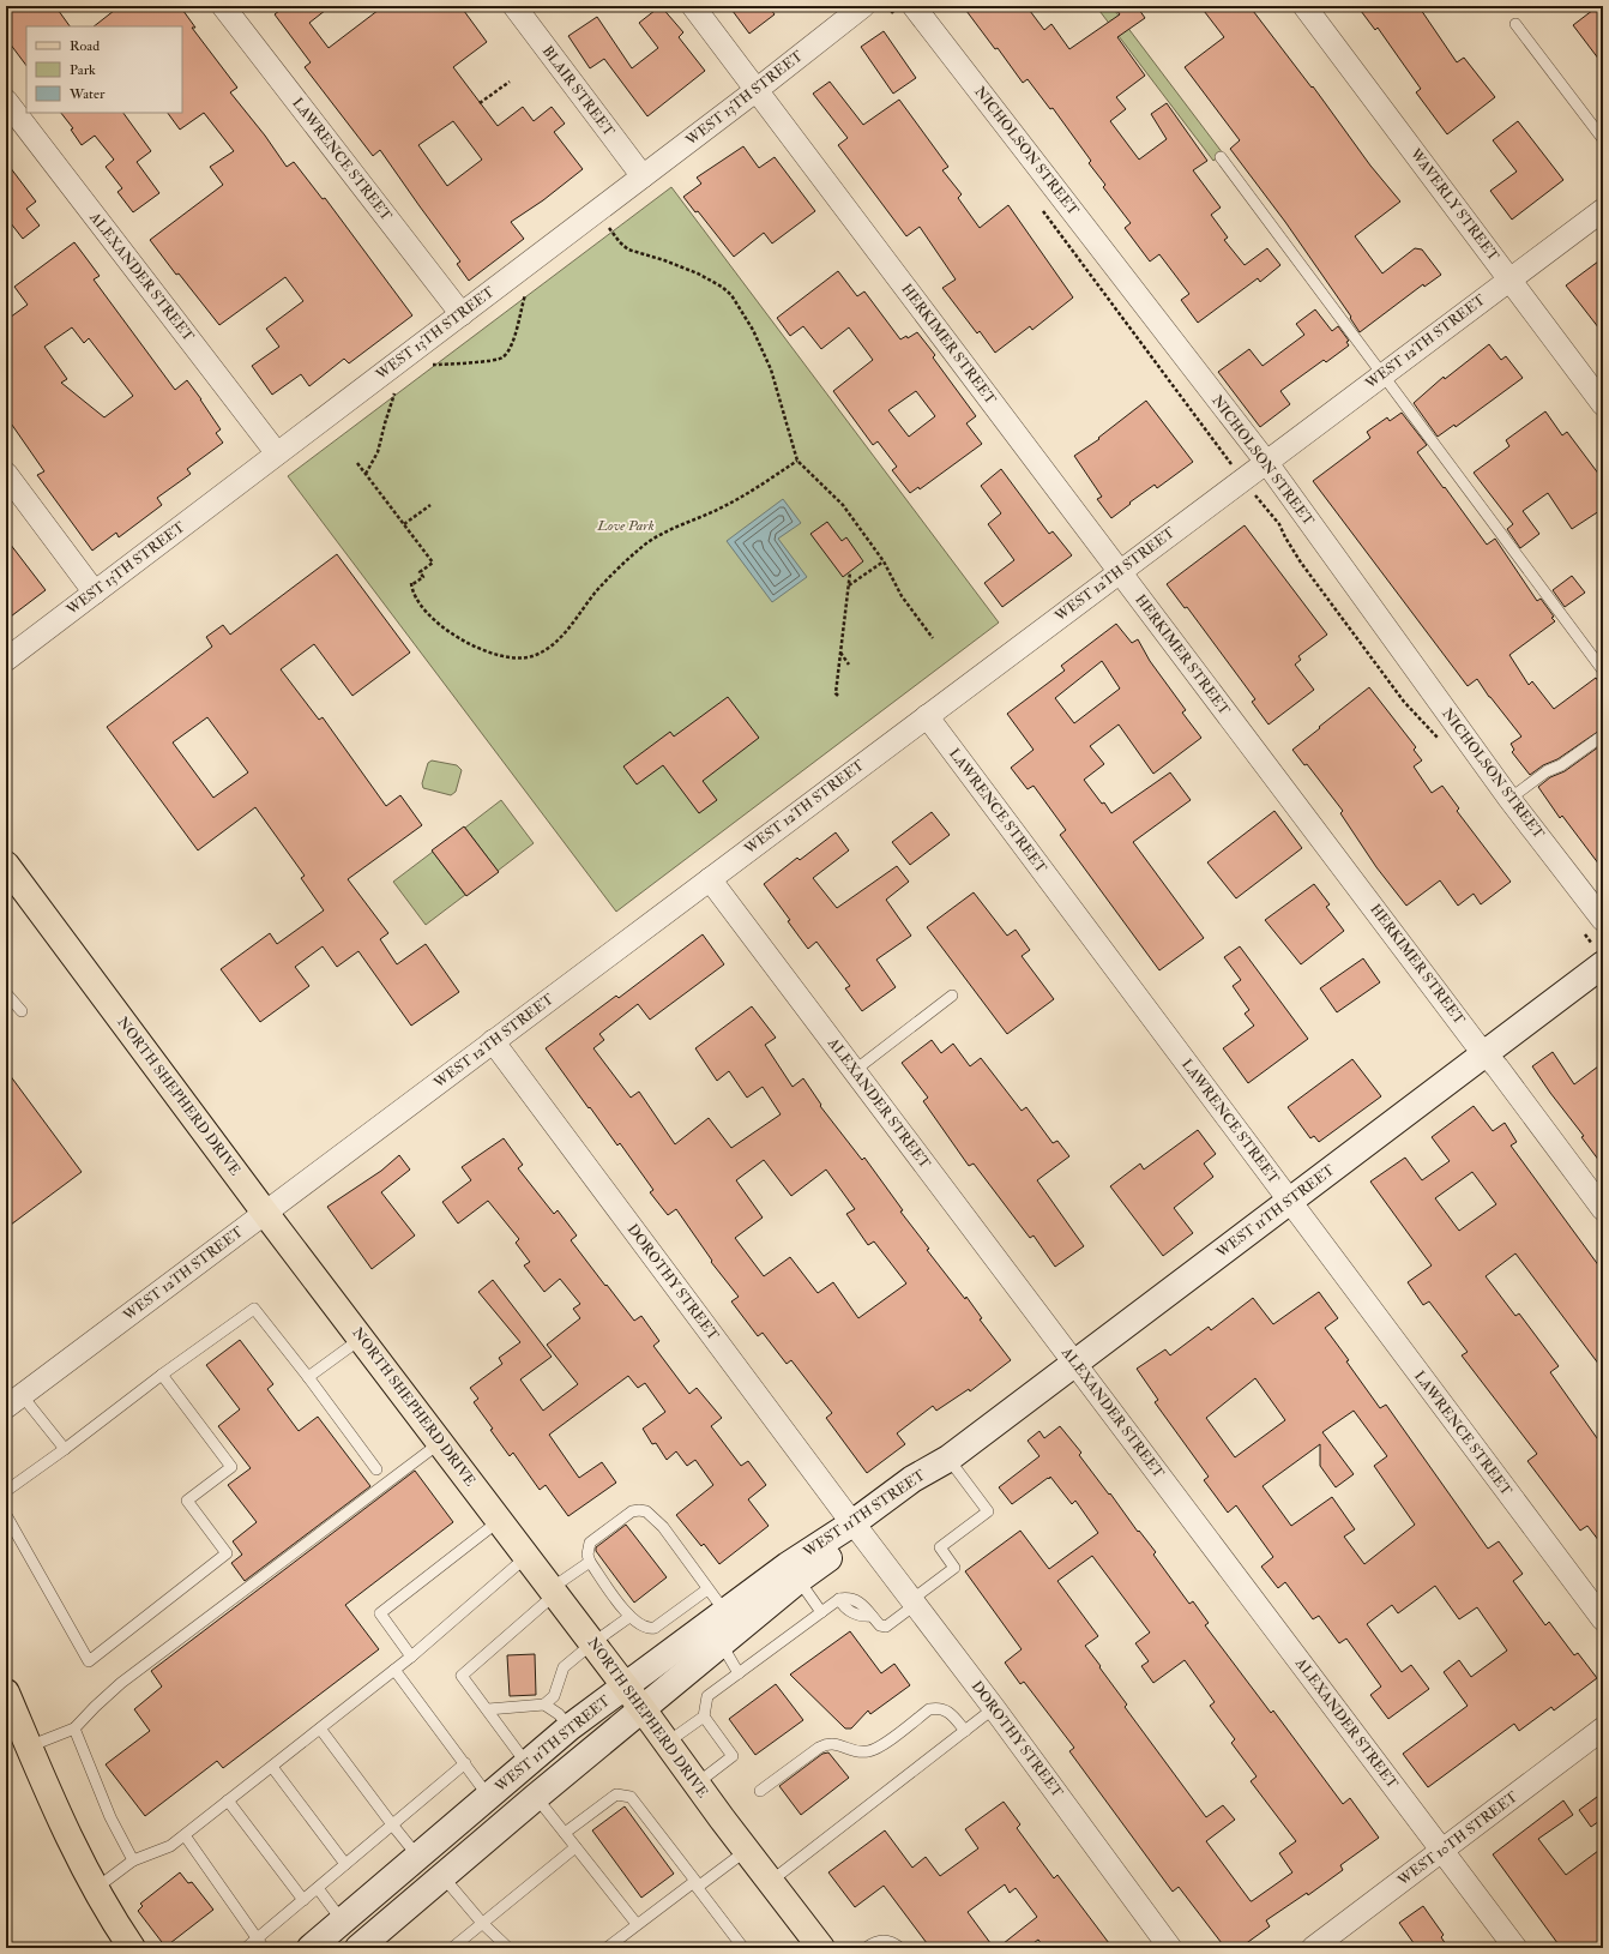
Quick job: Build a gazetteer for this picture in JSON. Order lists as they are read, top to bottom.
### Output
{
  "streets": {
    "main road": ["NORTH SHEPHERD DRIVE", "WEST 11TH STREET"],
    "street": [
      "BLAIR STREET",
      "WEST 13TH STREET",
      "NICHOLSON STREET",
      "LAWRENCE STREET",
      "WAVERLY STREET",
      "ALEXANDER STREET",
      "WEST 12TH STREET",
      "HERKIMER STREET",
      "DOROTHY STREET",
      "WEST 10TH STREET"
    ]
  },
  "crossings": [
    ["BLAIR STREET", "WEST 13TH STREET"],
    ["WEST 13TH STREET", "LAWRENCE STREET"],
    ["WEST 13TH STREET", "ALEXANDER STREET"],
    ["WEST 13TH STREET", "HERKIMER STREET"],
    ["NICHOLSON STREET", "WEST 12TH STREET"],
    ["LAWRENCE STREET", "WEST 12TH STREET"],
    ["LAWRENCE STREET", "WEST 11TH STREET"],
    ["WAVERLY STREET", "WEST 12TH STREET"],
    ["ALEXANDER STREET", "WEST 12TH STREET"],
    ["ALEXANDER STREET", "WEST 11TH STREET"],
    ["ALEXANDER STREET", "WEST 10TH STREET"],
    ["WEST 12TH STREET", "HERKIMER STREET"],
    ["WEST 12TH STREET", "NORTH SHEPHERD DRIVE"],
    ["WEST 12TH STREET", "DOROTHY STREET"],
    ["HERKIMER STREET", "WEST 11TH STREET"],
    ["NORTH SHEPHERD DRIVE", "WEST 11TH STREET"],
    ["WEST 11TH STREET", "DOROTHY STREET"]
  ],
  "parks": ["Love Park"],
  "legend": ["Road", "Park", "Water"]
}
